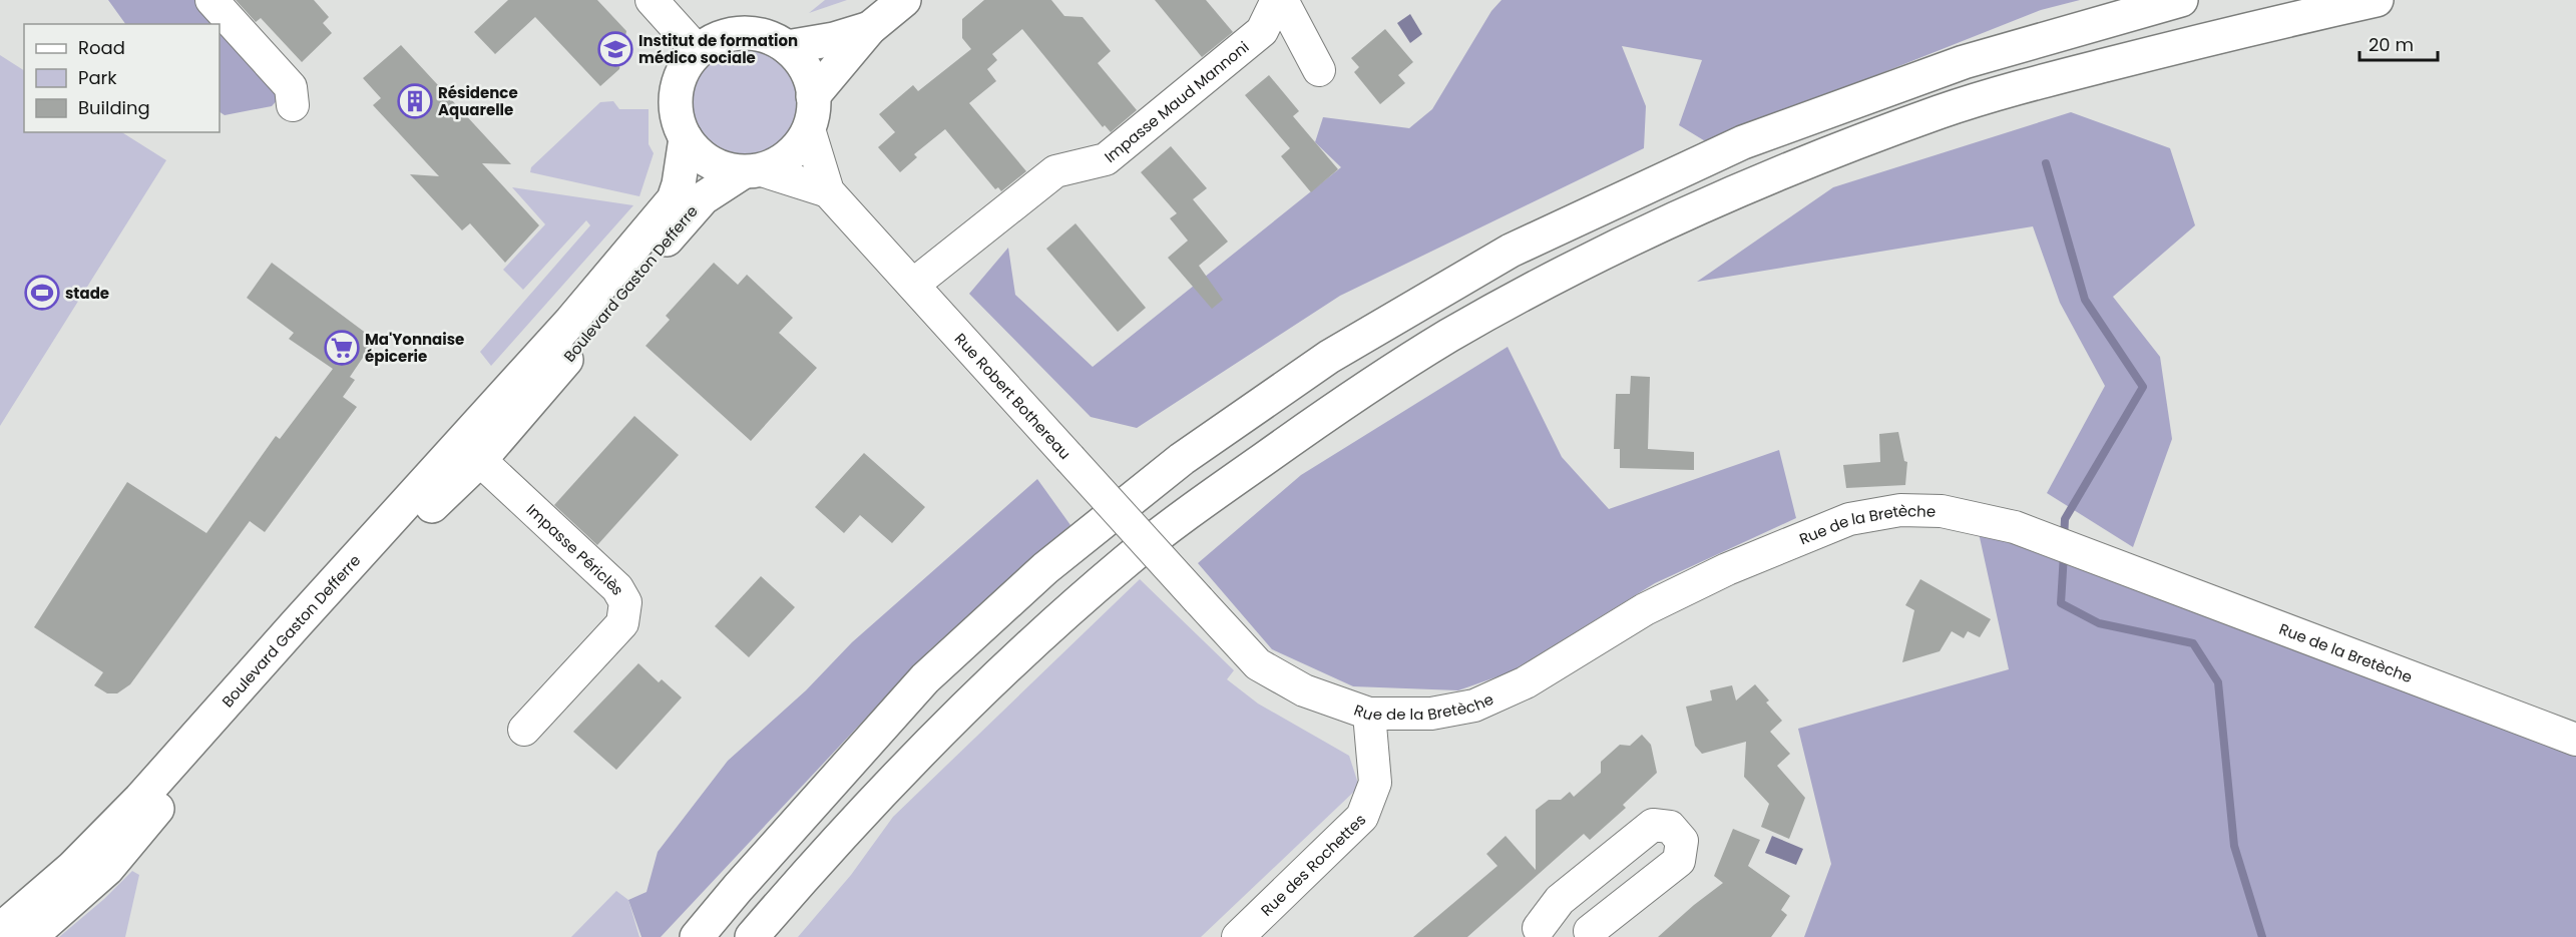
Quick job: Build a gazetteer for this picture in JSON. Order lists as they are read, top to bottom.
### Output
{
  "streets": {
    "main road": ["Boulevard Gaston Defferre"],
    "street": [
      "Impasse Maud Mannoni",
      "Rue Robert Bothereau",
      "Rue de la Bretèche",
      "Impasse Périclès",
      "Rue des Rochettes"
    ]
  },
  "crossings": [
    ["Impasse Maud Mannoni", "Rue Robert Bothereau"],
    ["Boulevard Gaston Defferre", "Rue Robert Bothereau"],
    ["Boulevard Gaston Defferre", "Impasse Périclès"],
    ["Rue Robert Bothereau", "Rue de la Bretèche"],
    ["Rue de la Bretèche", "Rue des Rochettes"]
  ],
  "places": {
    "school or university": ["Institut de formation médico sociale"],
    "building": ["Résidence Aquarelle"],
    "sports": ["stade"],
    "supermarket": ["Ma'Yonnaise épicerie"]
  },
  "legend": ["Road", "Park", "Building"],
  "scale_bar": "20 m"
}
